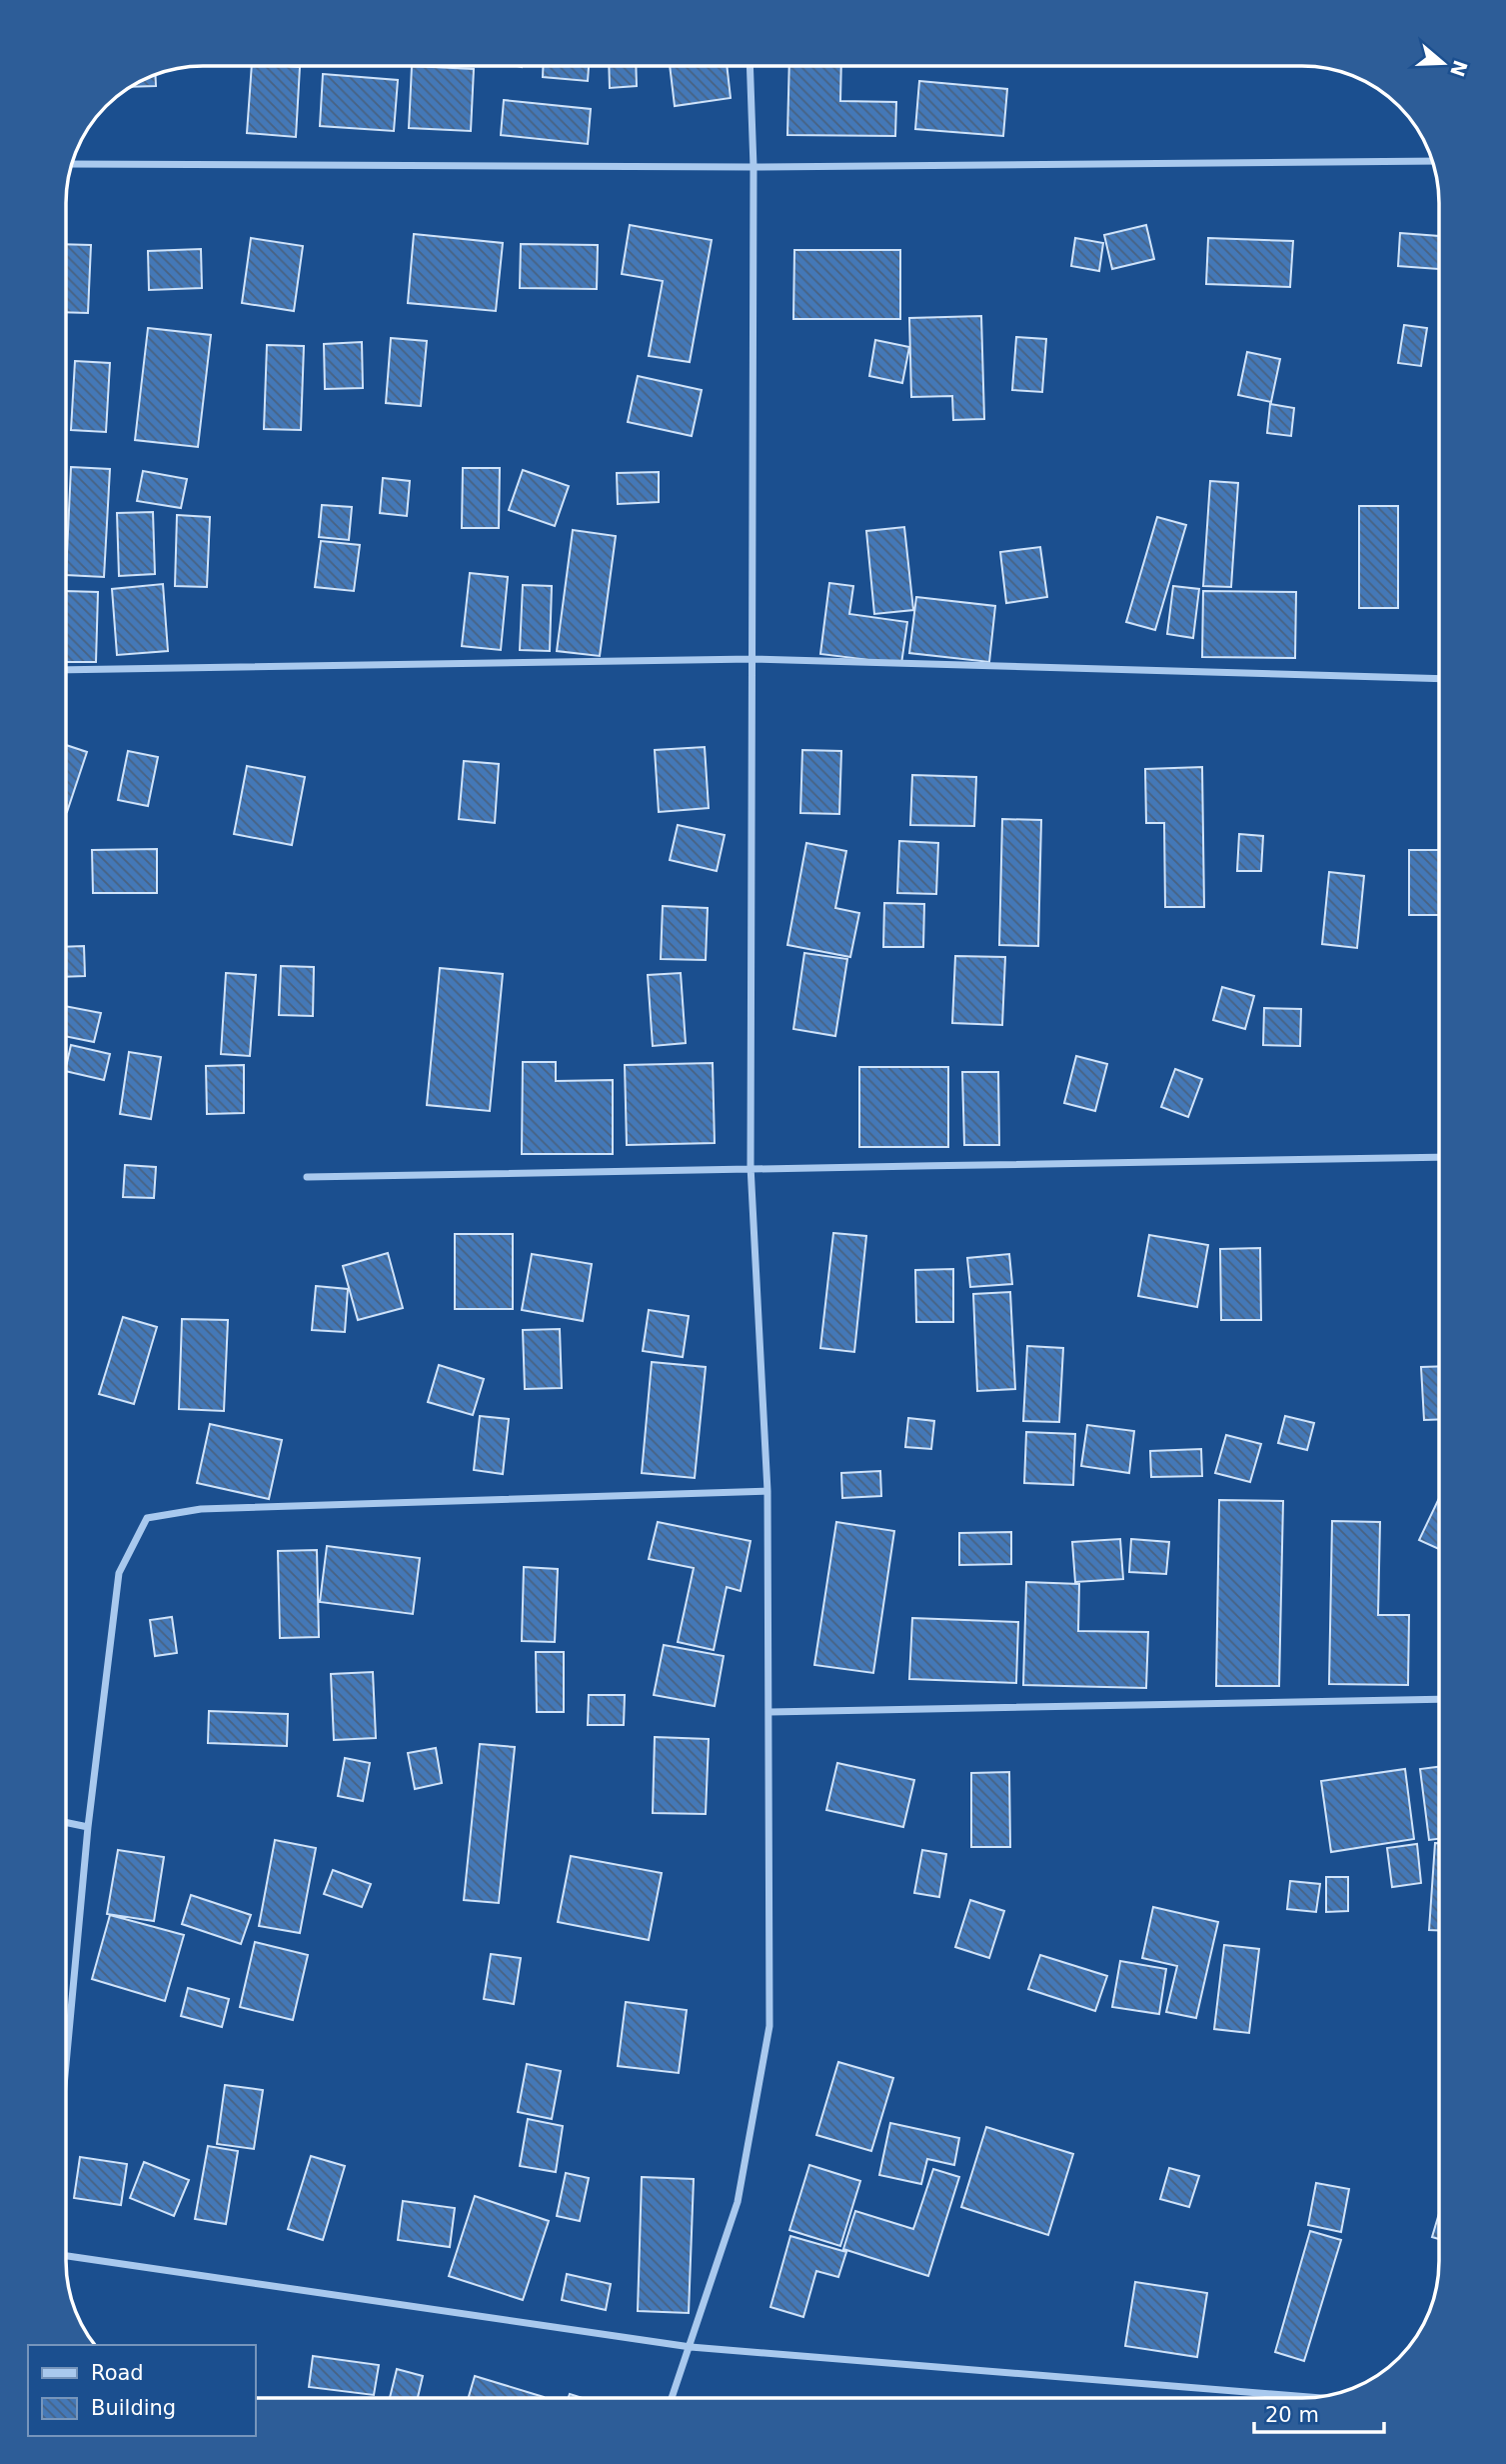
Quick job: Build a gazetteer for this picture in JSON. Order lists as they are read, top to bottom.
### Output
{
  "legend": ["Road", "Building"],
  "scale_bar": "20 m",
  "north": "right"
}
